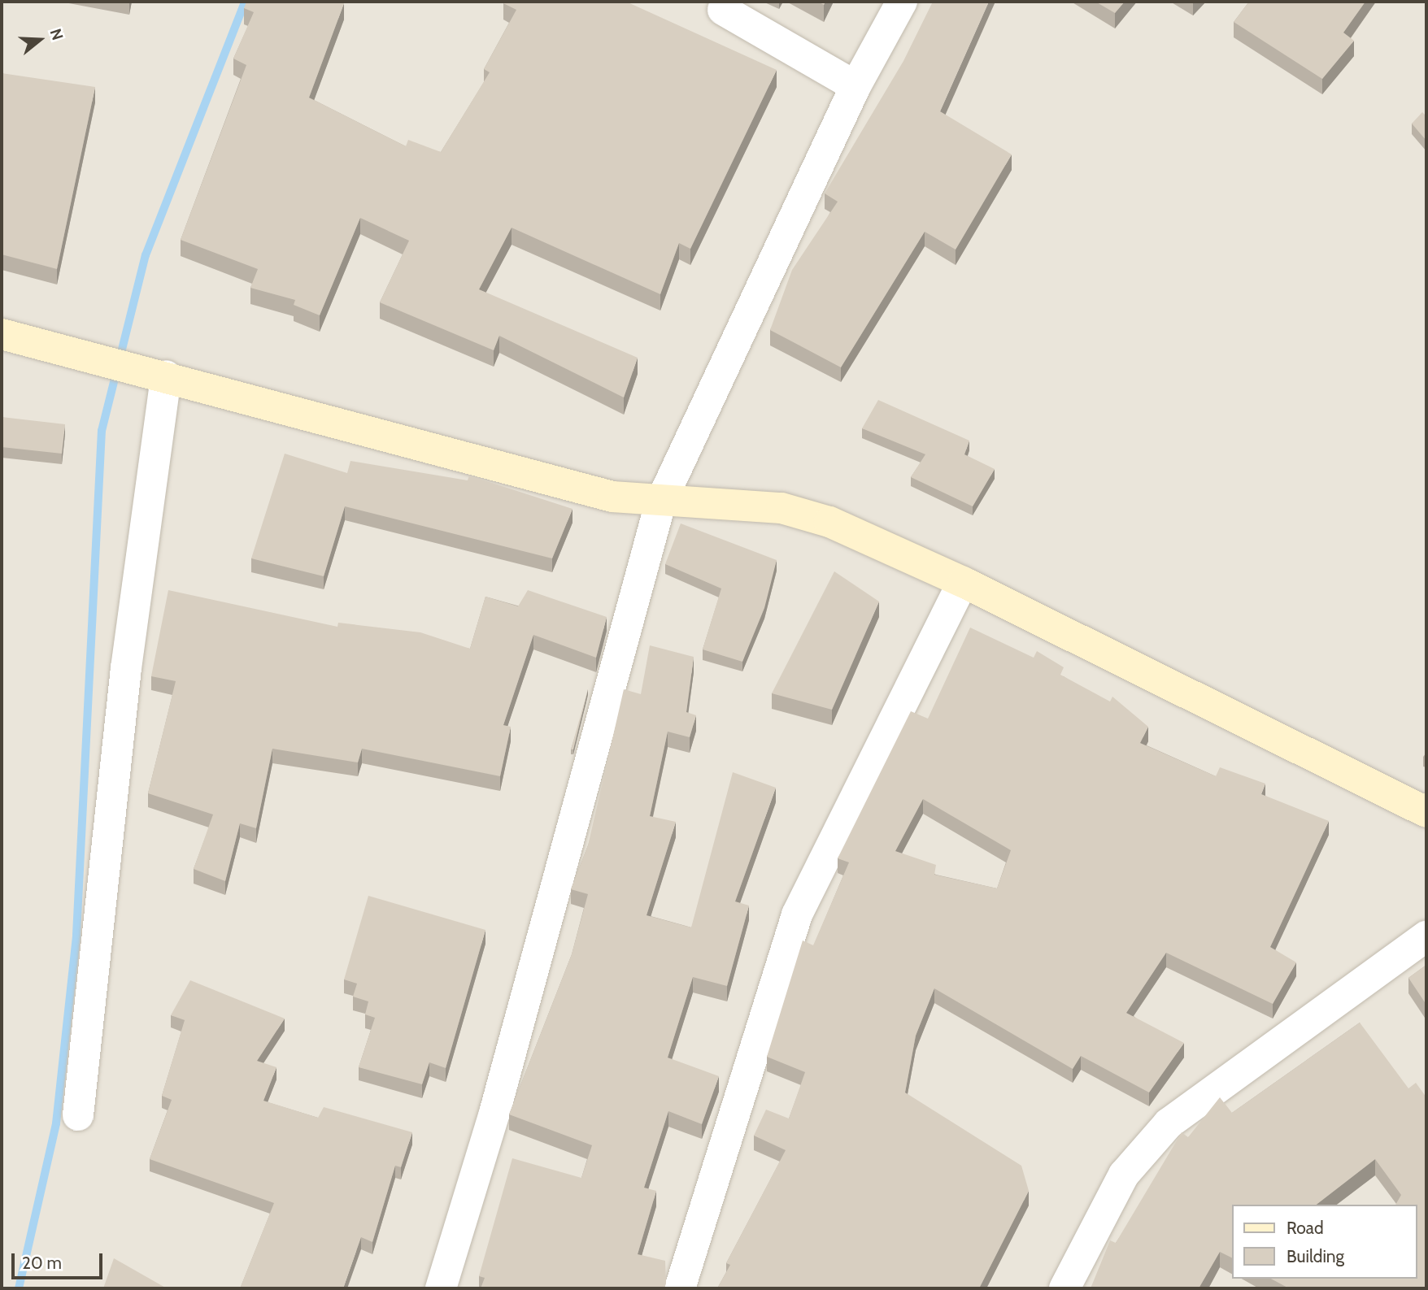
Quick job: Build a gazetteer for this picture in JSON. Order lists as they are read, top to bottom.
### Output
{
  "legend": ["Road", "Building"],
  "scale_bar": "20 m",
  "north": "right"
}
